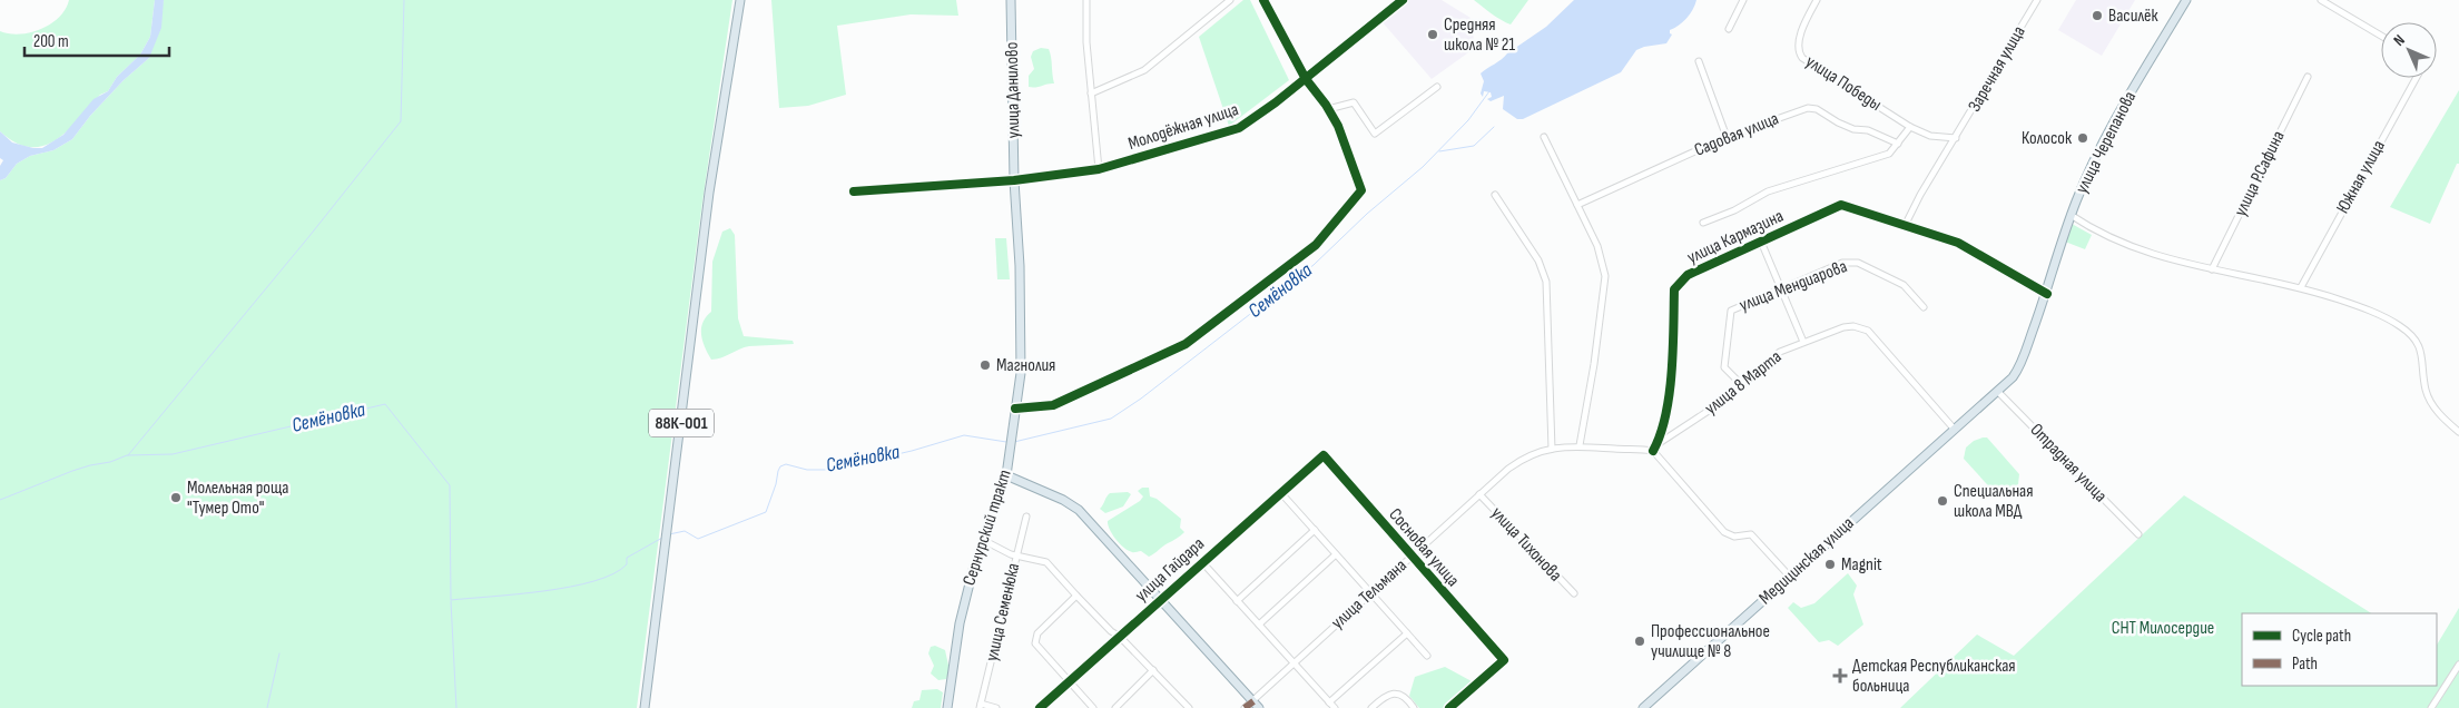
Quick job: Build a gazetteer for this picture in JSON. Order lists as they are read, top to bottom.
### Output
{
  "streets": {
    "main road": [
      "улица Данилово",
      "улица Черепанова",
      "88К-001",
      "Сернурский тракт",
      "Медицинская улица"
    ],
    "street": [
      "Заречная улица",
      "улица Победы",
      "Молодёжная улица",
      "Садовая улица",
      "улица Р.Сафина",
      "Южная улица",
      "улица Кармазина",
      "улица Мендиарова",
      "улица 8 Марта",
      "Отрадная улица",
      "улица Тихонова",
      "Сосновая улица",
      "улица Гайдара",
      "улица Тельмана",
      "улица Семенюка"
    ]
  },
  "crossings": [
    ["Заречная улица", "улица Кармазина"],
    ["улица Данилово", "Молодёжная улица"],
    ["улица Данилово", "Сернурский тракт"],
    ["Молодёжная улица", "Сернурский тракт"],
    ["улица Черепанова", "Отрадная улица"],
    ["улица Черепанова", "Медицинская улица"],
    ["улица Кармазина", "улица 8 Марта"],
    ["улица Мендиарова", "улица 8 Марта"],
    ["улица 8 Марта", "Медицинская улица"],
    ["улица Тихонова", "улица Тельмана"],
    ["Сосновая улица", "улица Гайдара"],
    ["Сосновая улица", "улица Тельмана"]
  ],
  "water": ["Семёновка"],
  "parks": ["СНТ Милосердие"],
  "places": {
    "other": [
      "Василёк",
      "Средняя школа № 21",
      "Колосок",
      "Магнолия",
      "Молельная роща \"Тумер Ото\"",
      "Специальная школа МВД",
      "Magnit",
      "Профессиональное училище № 8"
    ],
    "health": ["Детская Республиканская больница"]
  },
  "legend": ["Cycle path", "Path"],
  "scale_bar": "200 m",
  "north": "top left"
}
